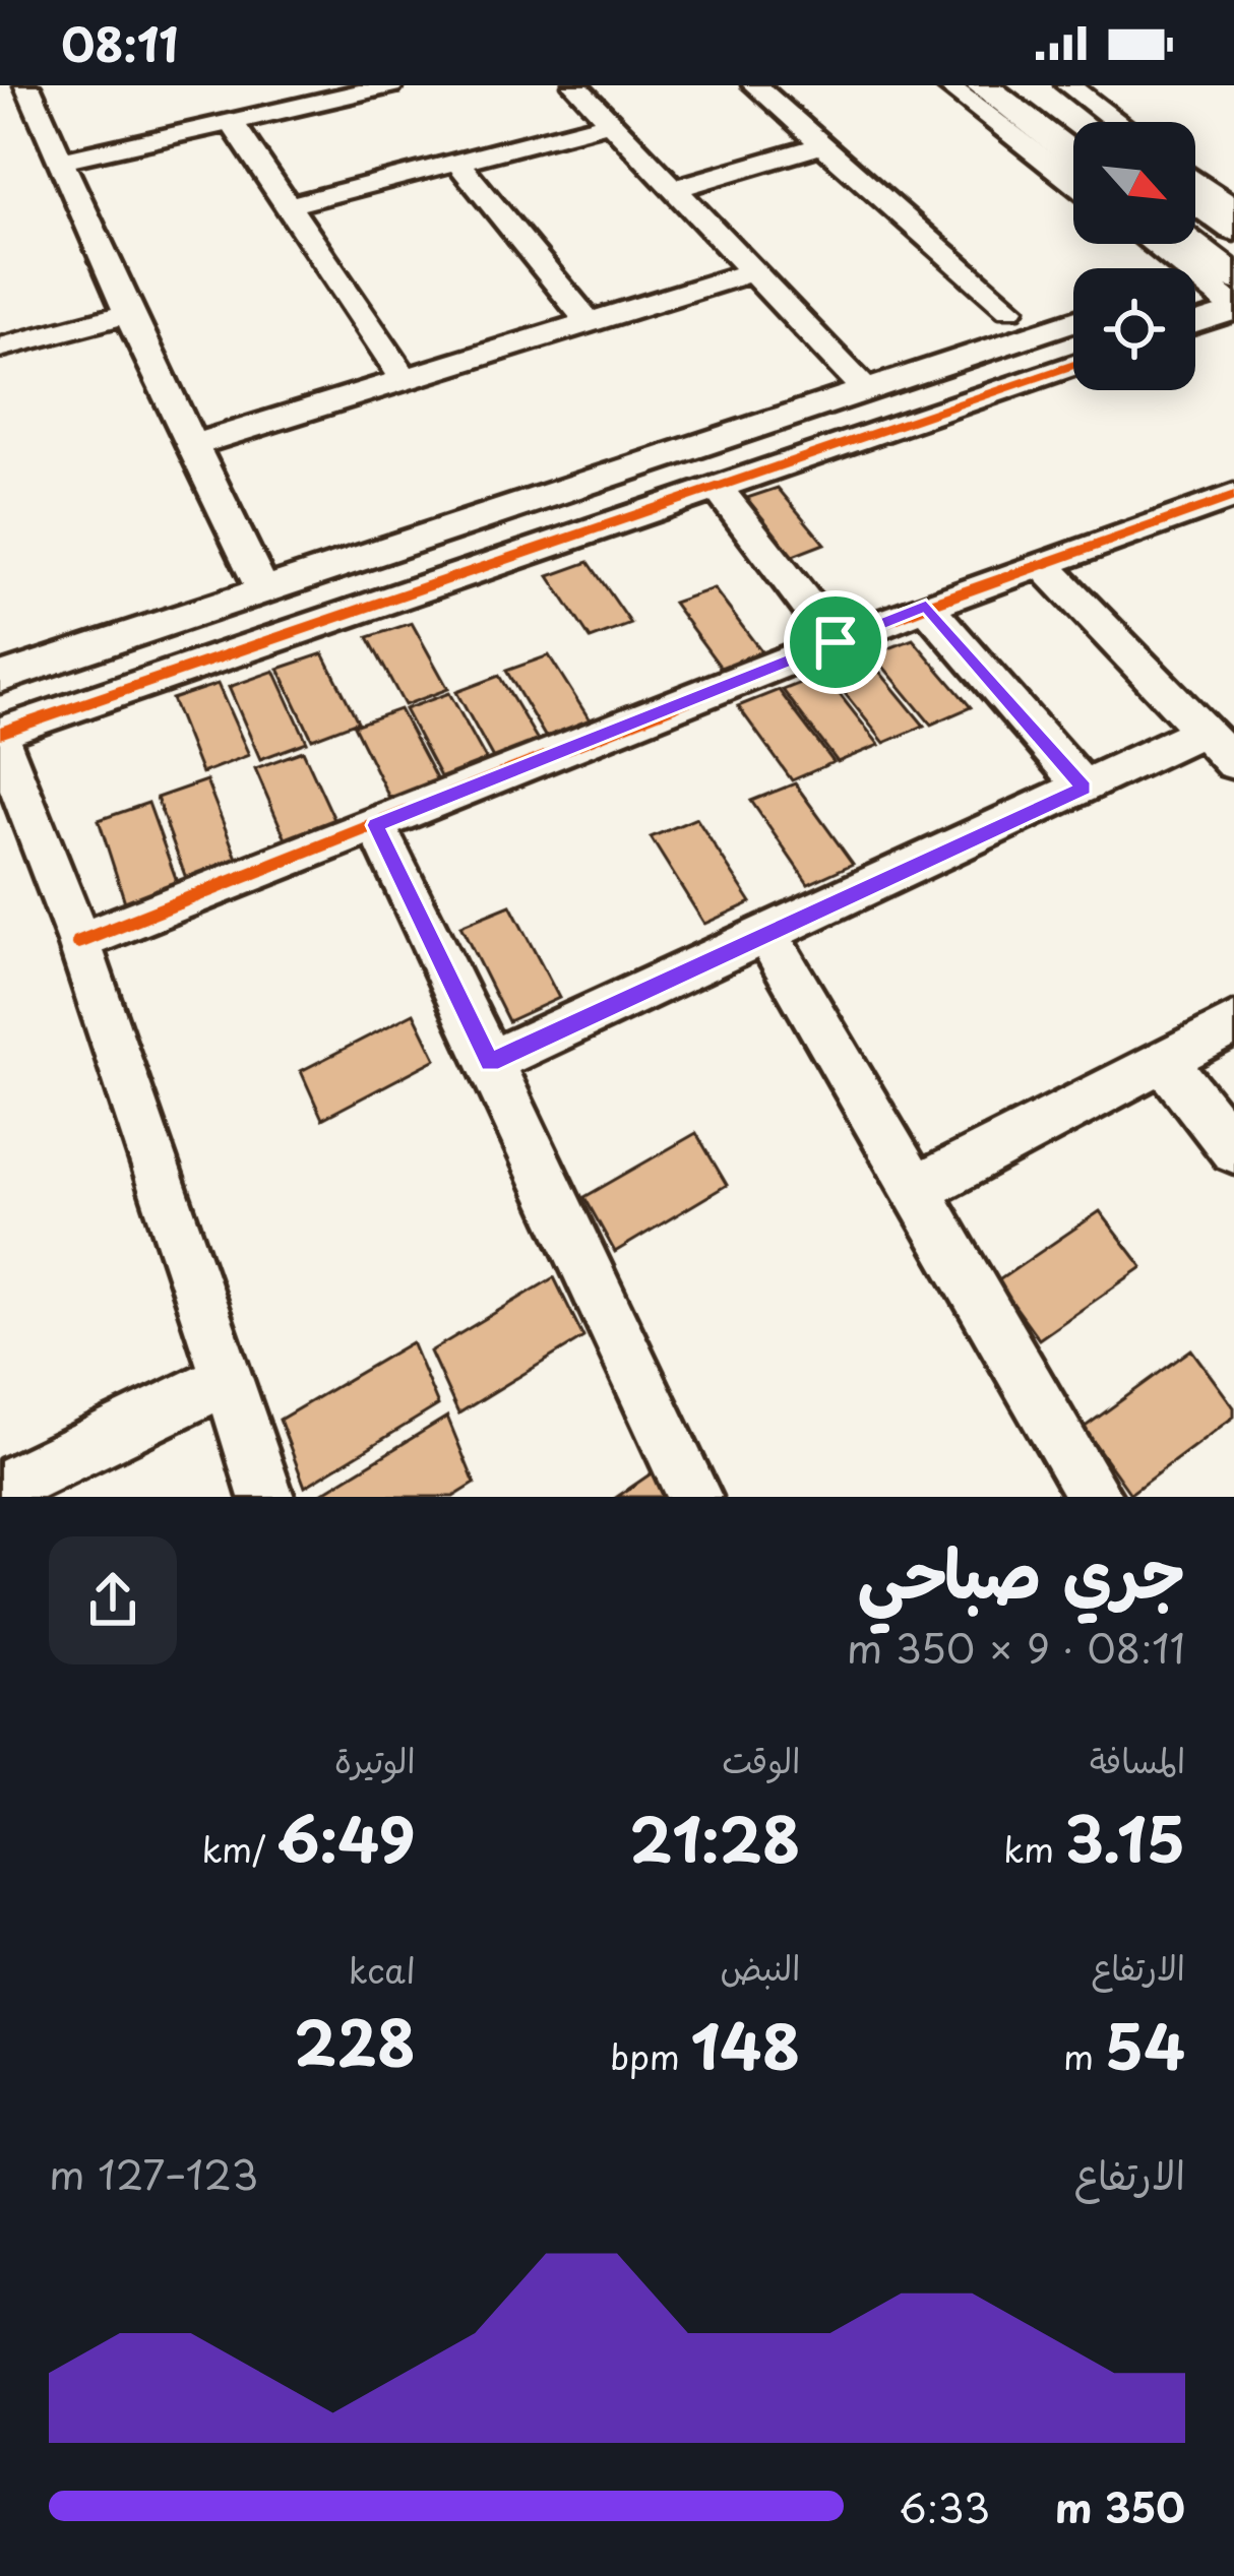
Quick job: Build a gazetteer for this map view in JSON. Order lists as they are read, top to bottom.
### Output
{
  "north": "bottom right",
  "page": {
    "status": "08:11",
    "heading": ["جري صباحي", "08:11 · 9 × 350 m"],
    "stats": [
      ["المسافة", "3.15 km"],
      ["الوقت", "21:28"],
      ["الوتيرة", "6:49 /km"],
      ["الارتفاع", "54 m"],
      ["النبض", "148 bpm"],
      ["kcal", "228"]
    ],
    "chart": ["الارتفاع", "123–127 m"],
    "list": [
      {
        "name": "350 m",
        "note": "6:33"
      }
    ]
  }
}
